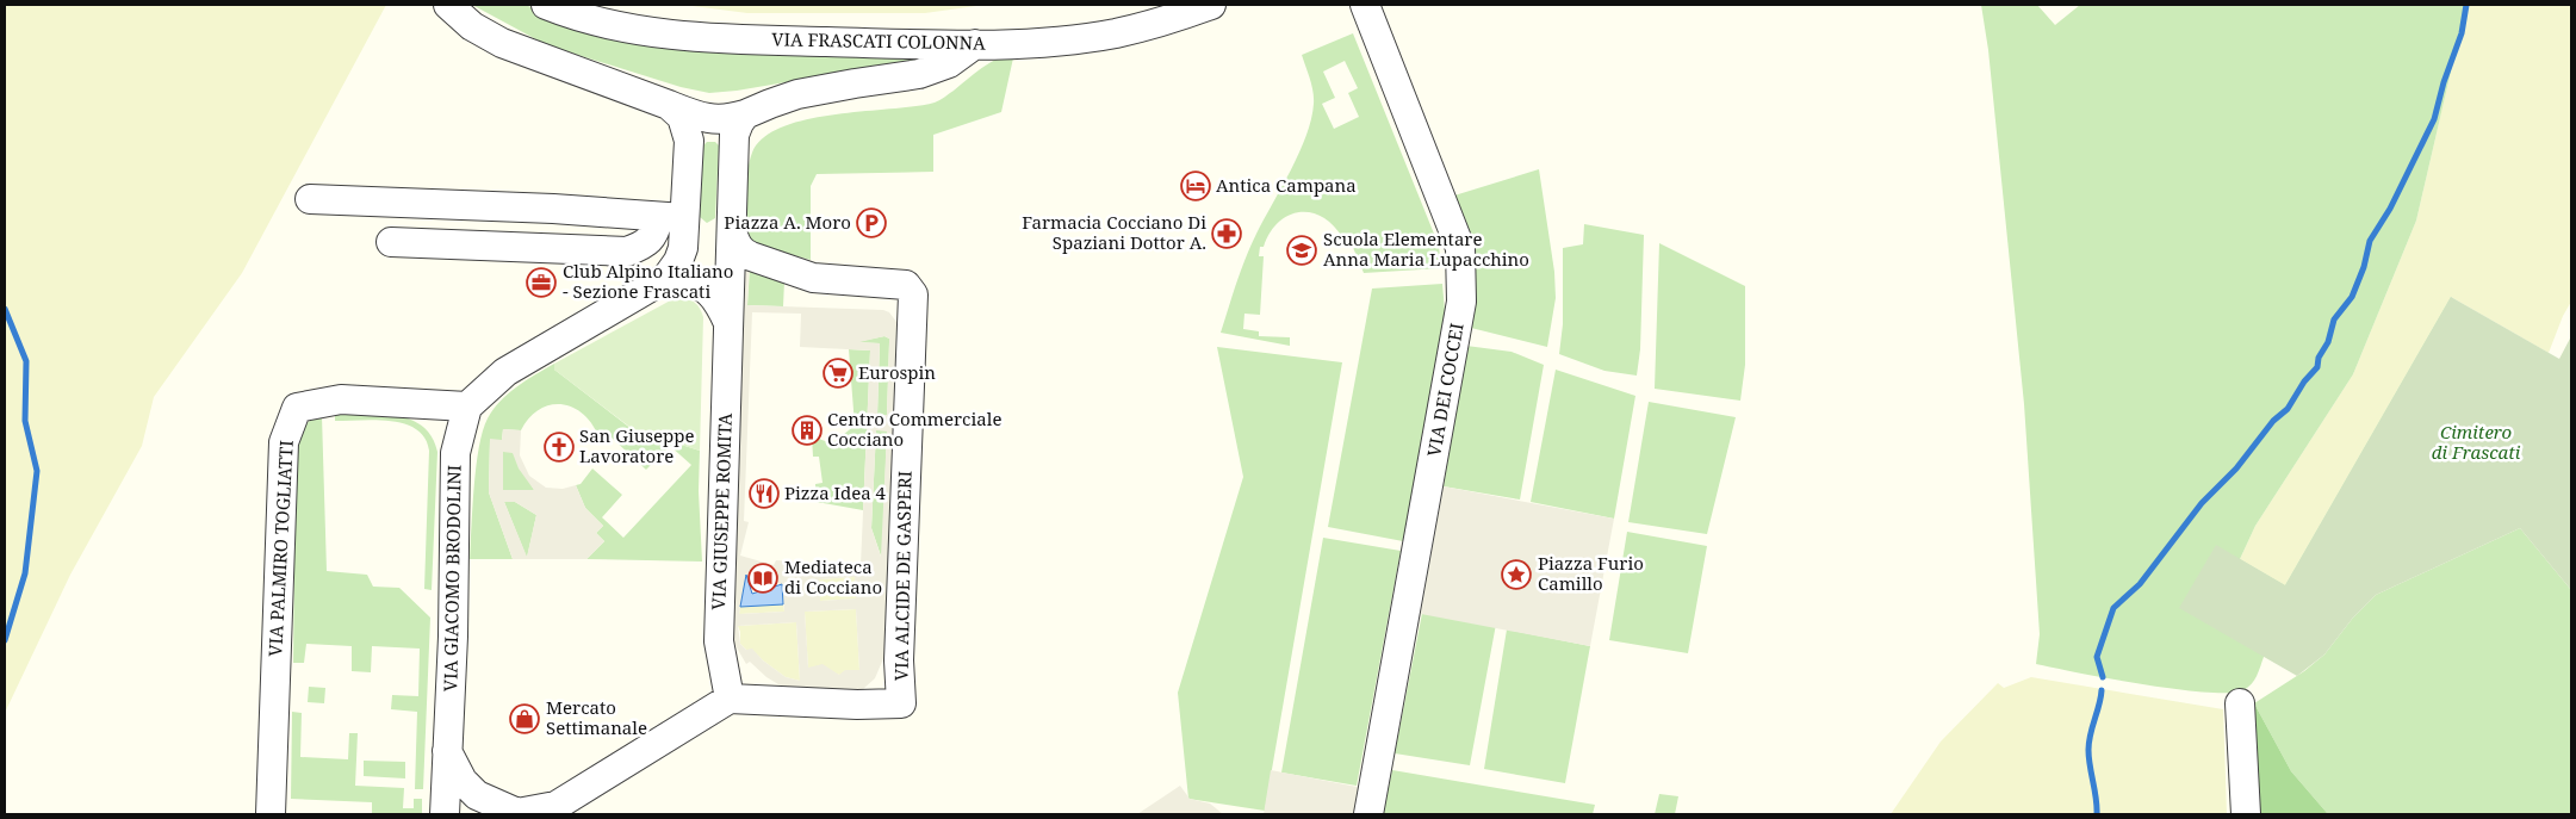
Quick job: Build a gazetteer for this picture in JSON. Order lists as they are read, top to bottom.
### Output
{
  "streets": {
    "street": [
      "VIA FRASCATI COLONNA",
      "VIA DEI COCCEI",
      "VIA GIUSEPPE ROMITA",
      "VIA PALMIRO TOGLIATTI",
      "VIA ALCIDE DE GASPERI",
      "VIA GIACOMO BRODOLINI"
    ]
  },
  "crossings": [
    ["VIA GIUSEPPE ROMITA", "VIA ALCIDE DE GASPERI"],
    ["VIA PALMIRO TOGLIATTI", "VIA GIACOMO BRODOLINI"]
  ],
  "parks": ["Cimitero di Frascati"],
  "places": {
    "hotel": ["Antica Campana"],
    "parking": ["Piazza A. Moro"],
    "pharmacy": ["Farmacia Cocciano Di Spaziani Dottor A."],
    "school or university": ["Scuola Elementare Anna Maria Lupacchino"],
    "office": ["Club Alpino Italiano - Sezione Frascati"],
    "supermarket": ["Eurospin"],
    "building": ["Centro Commerciale Cocciano"],
    "church": ["San Giuseppe Lavoratore"],
    "restaurant": ["Pizza Idea 4"],
    "place": ["Piazza Furio Camillo"],
    "library": ["Mediateca di Cocciano"],
    "shop": ["Mercato Settimanale"]
  }
}
